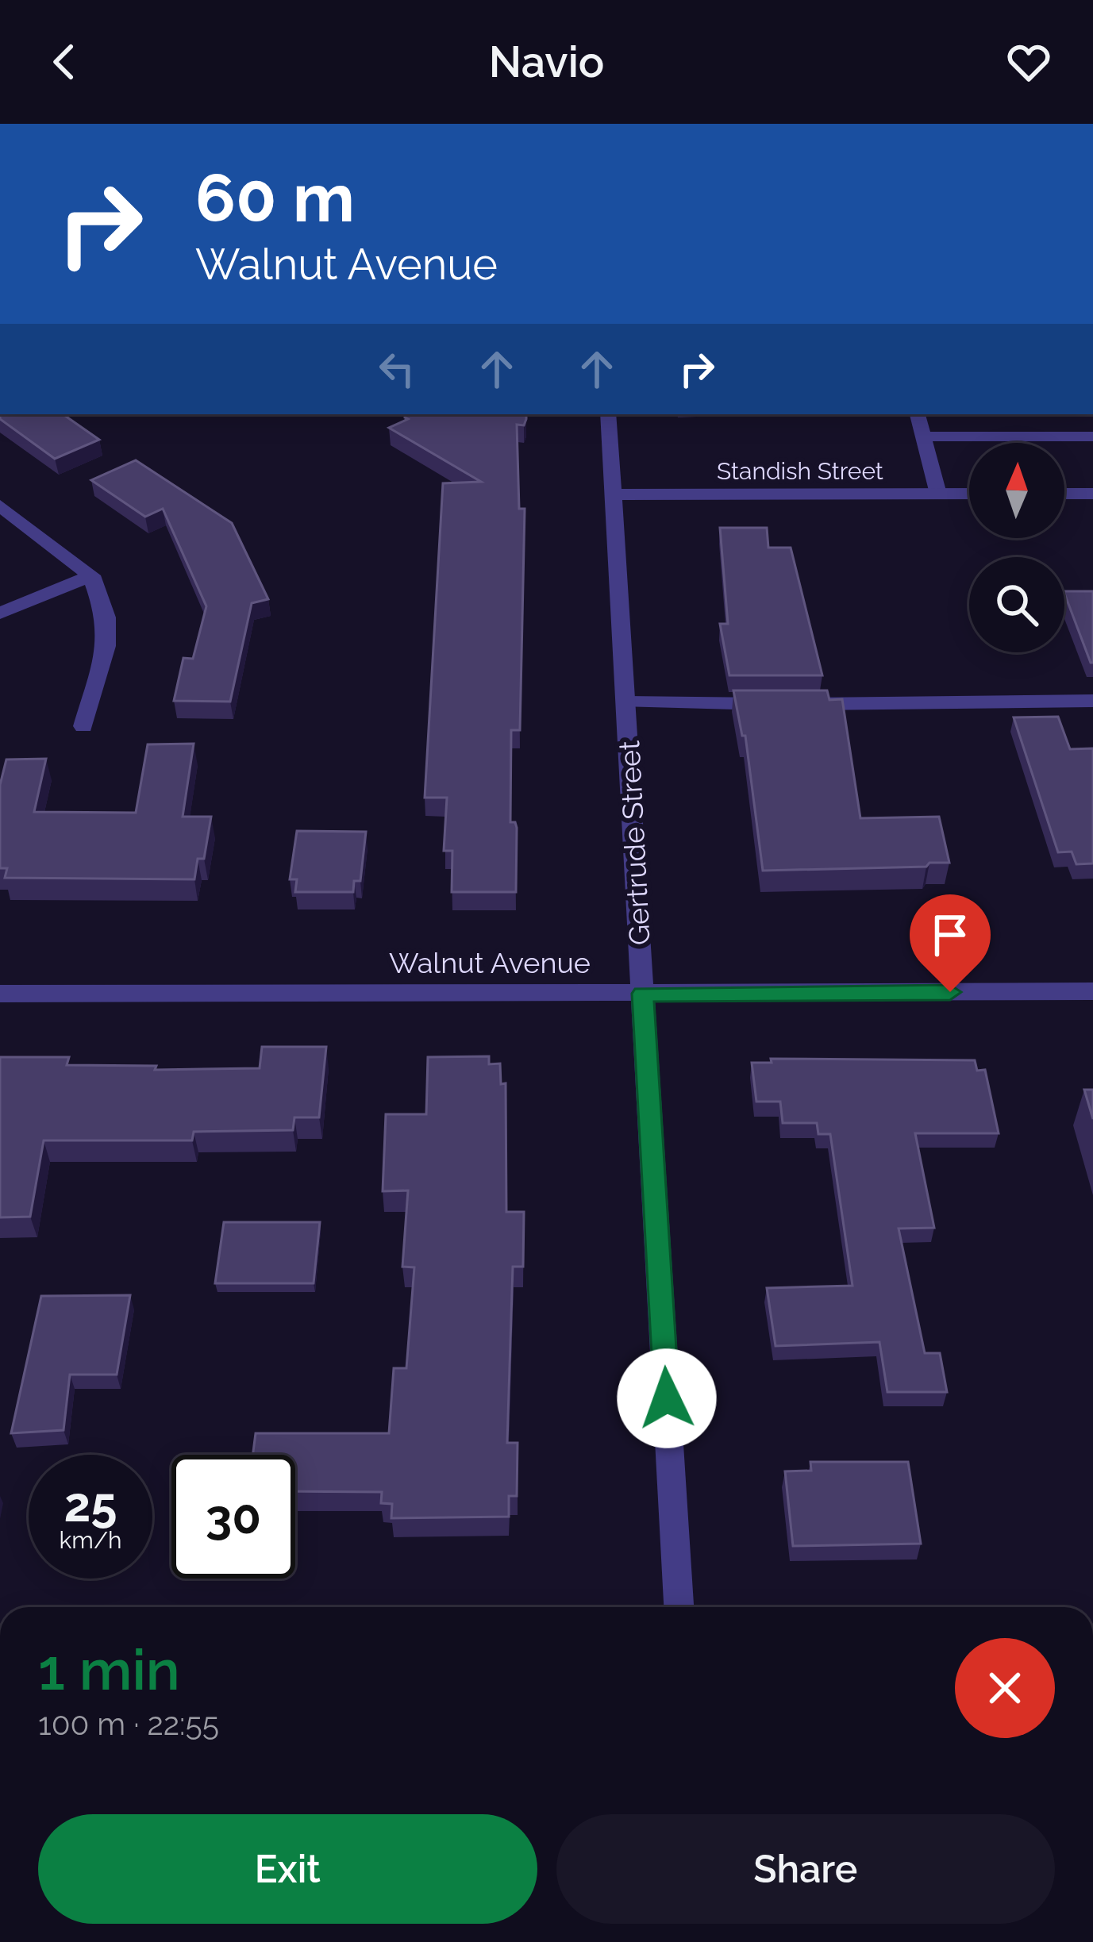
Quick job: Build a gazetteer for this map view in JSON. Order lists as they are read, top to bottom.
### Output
{
  "streets": {
    "street": ["Standish Street", "Gertrude Street", "Walnut Avenue"]
  },
  "crossings": [
    ["Standish Street", "Gertrude Street"],
    ["Gertrude Street", "Walnut Avenue"]
  ],
  "north": "top",
  "page": {
    "header": "Navio",
    "turn": ["60 m", "Walnut Avenue"],
    "speed": "25 km/h",
    "limit": "30",
    "heading": ["1 min", "100 m · 22:55"],
    "buttons": ["Exit", "Share"]
  }
}
